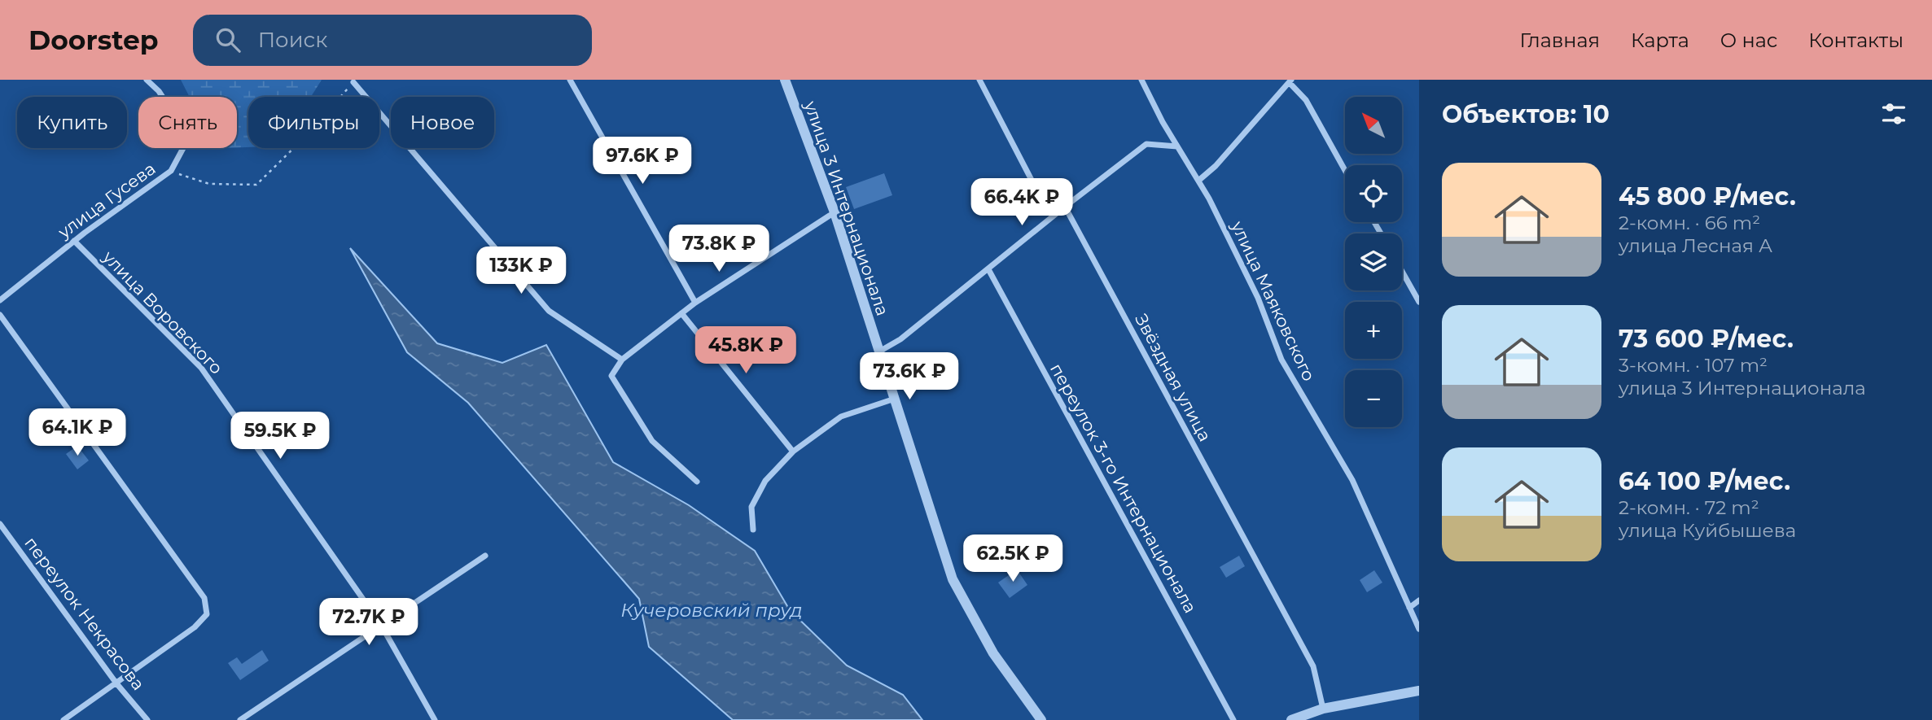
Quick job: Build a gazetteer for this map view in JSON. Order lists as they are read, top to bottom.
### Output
{
  "streets": {
    "street": [
      "улица Гусева",
      "улица 3 Интернационала",
      "улица Маяковского",
      "улица Воровского",
      "Звёздная улица",
      "переулок 3-го Интернационала",
      "переулок Некрасова"
    ]
  },
  "crossings": [
    ["улица Гусева", "улица Воровского"]
  ],
  "water": ["Кучеровский пруд"],
  "north": "top left",
  "page": {
    "header": "Doorstep",
    "search": "Поиск",
    "nav": [
      "Главная",
      "Карта",
      "О нас",
      "Контакты"
    ],
    "heading": "Объектов: 10",
    "map_buttons": ["+", "−"],
    "chip": [
      "Купить",
      "Снять",
      "Фильтры",
      "Новое"
    ],
    "price": [
      "97.6K ₽",
      "66.4K ₽",
      "73.8K ₽",
      "133K ₽",
      "45.8K ₽",
      "73.6K ₽",
      "64.1K ₽",
      "59.5K ₽",
      "62.5K ₽",
      "72.7K ₽"
    ],
    "list": [
      {
        "name": "45 800 ₽/мес.",
        "note": "2-комн. · 66 m² · улица Лесная А"
      },
      {
        "name": "73 600 ₽/мес.",
        "note": "3-комн. · 107 m² · улица 3 Интернационала"
      },
      {
        "name": "64 100 ₽/мес.",
        "note": "2-комн. · 72 m² · улица Куйбышева"
      }
    ]
  }
}
